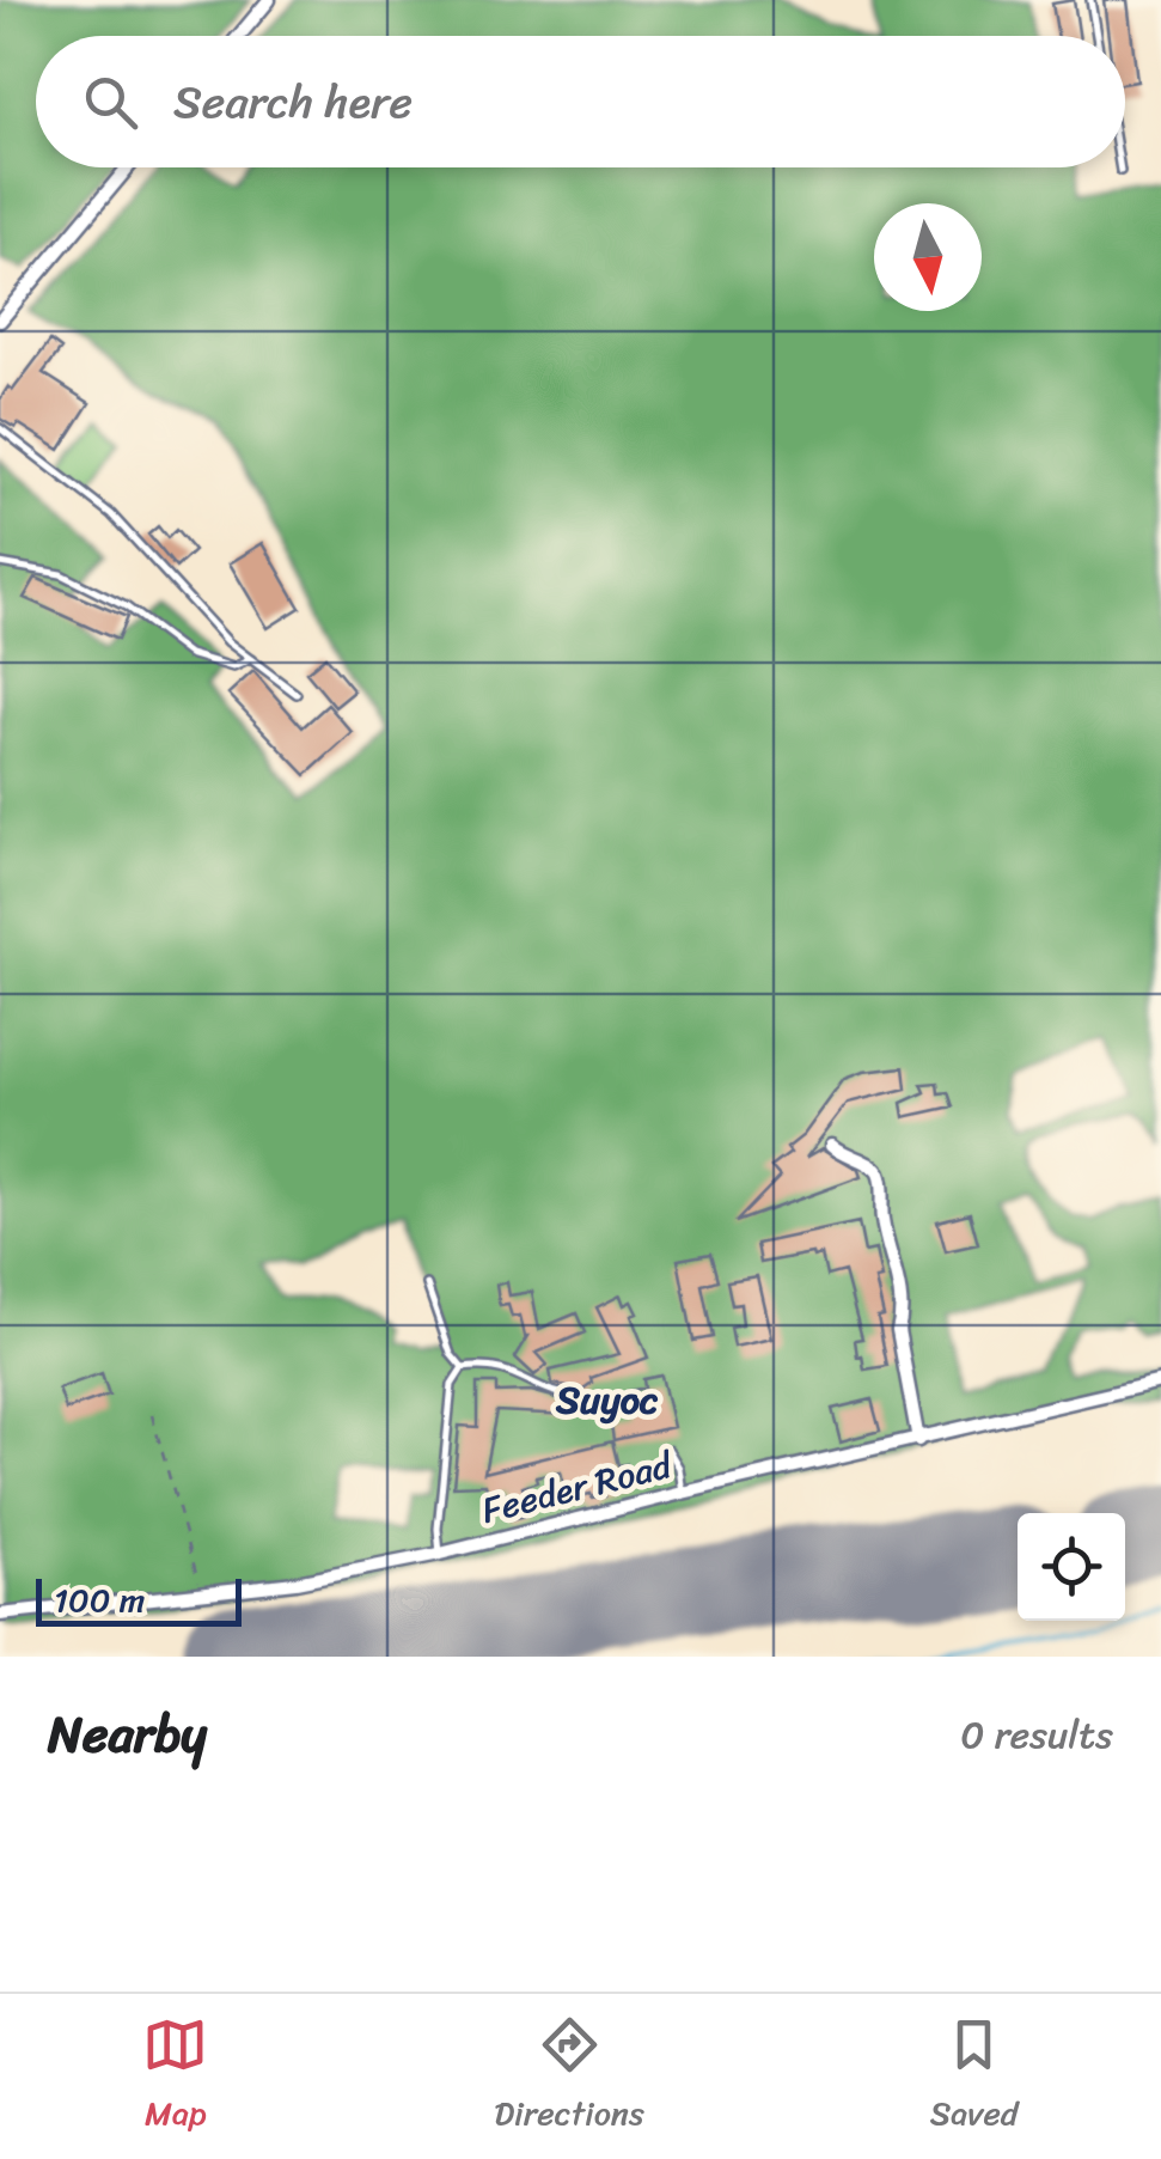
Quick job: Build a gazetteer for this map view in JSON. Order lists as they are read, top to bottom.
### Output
{
  "streets": {
    "street": ["Feeder Road"]
  },
  "districts": ["Suyoc"],
  "scale_bar": "100 m",
  "north": "bottom",
  "page": {
    "search": "Search here",
    "scale": "100 m",
    "heading": ["Nearby", "0 results"],
    "nav": ["Map", "Directions", "Saved"]
  }
}
